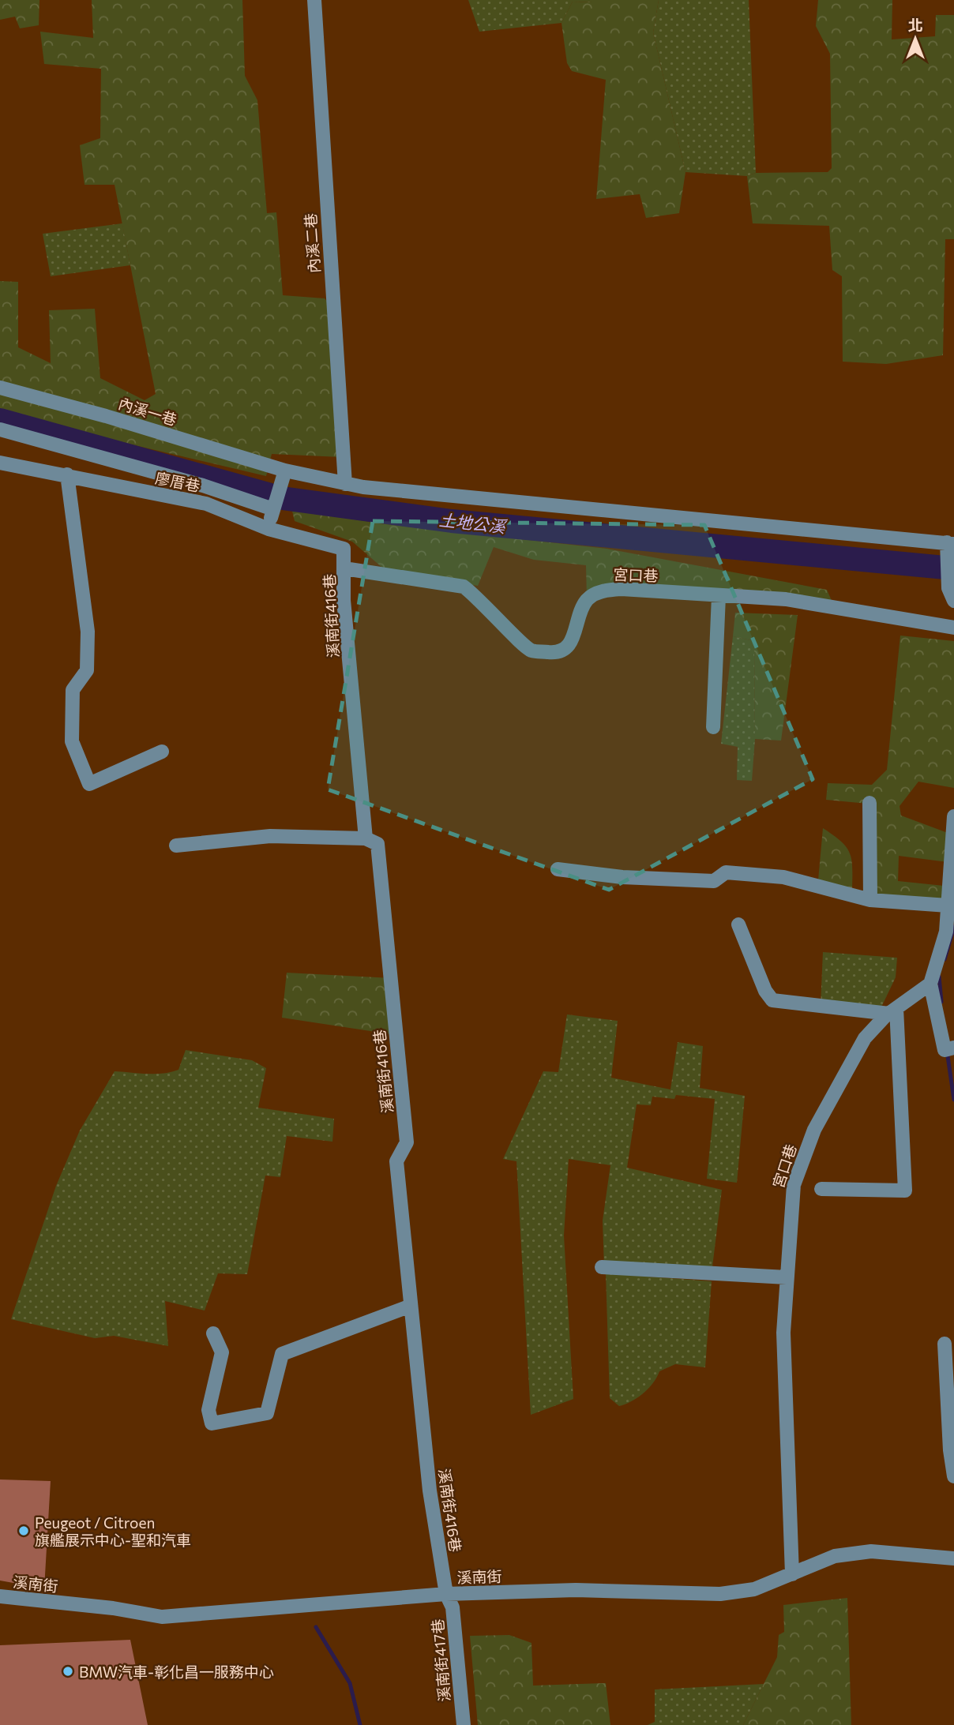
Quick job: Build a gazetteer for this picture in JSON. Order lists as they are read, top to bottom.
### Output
{
  "streets": {
    "street": [
      "內溪二巷",
      "內溪一巷",
      "廖厝巷",
      "宮口巷",
      "溪南街416巷",
      "溪南街",
      "溪南街417巷"
    ]
  },
  "crossings": [
    ["內溪二巷", "內溪一巷"],
    ["廖厝巷", "溪南街416巷"],
    ["宮口巷", "溪南街416巷"],
    ["宮口巷", "溪南街"],
    ["溪南街416巷", "溪南街"],
    ["溪南街416巷", "溪南街417巷"],
    ["溪南街", "溪南街417巷"]
  ],
  "water": ["土地公溪"],
  "places": ["Peugeot / Citroen 旗艦展示中心-聖和汽車", "BMW汽車-彰化昌一服務中心"],
  "north": "top"
}
